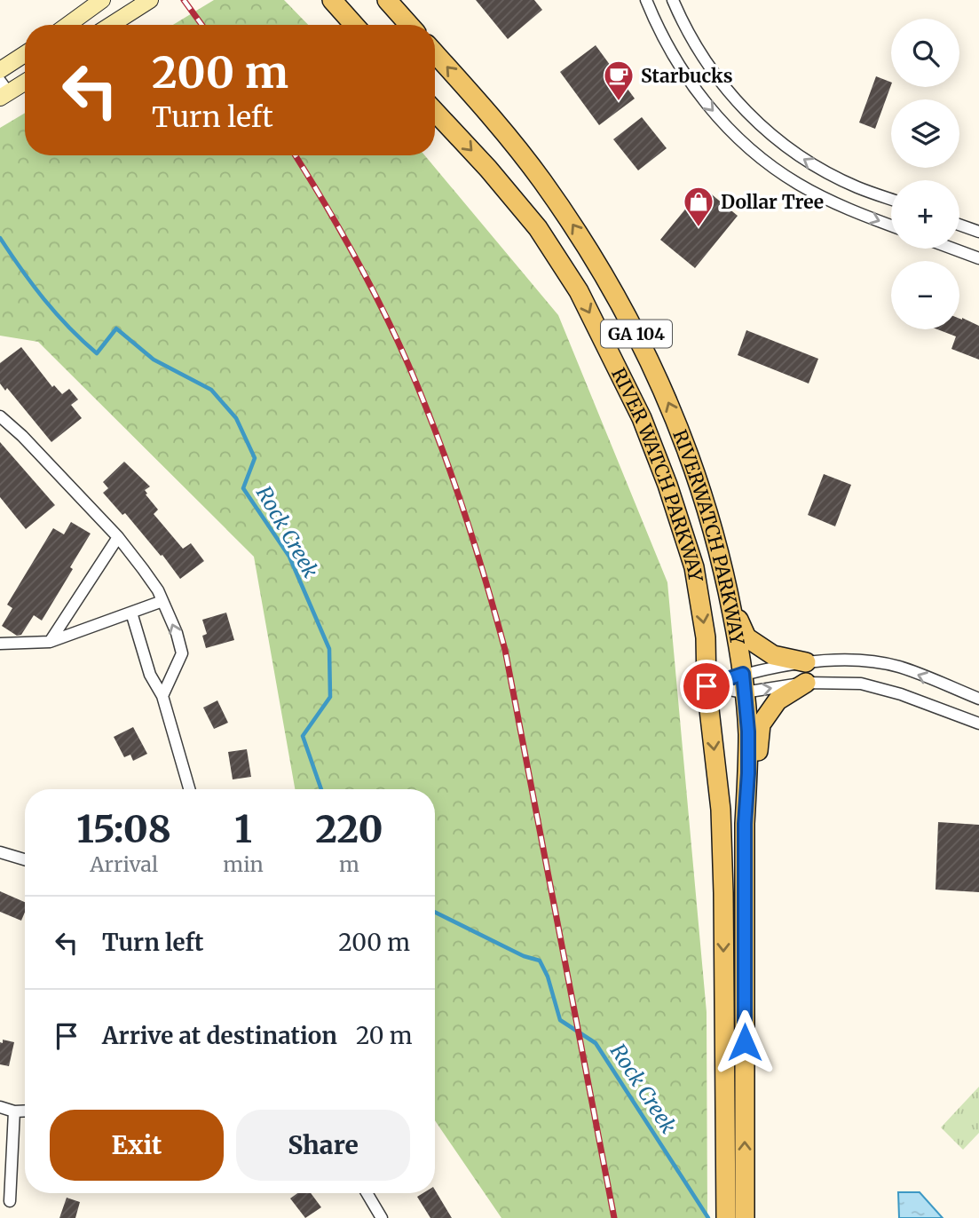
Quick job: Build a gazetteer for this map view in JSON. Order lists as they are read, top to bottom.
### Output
{
  "streets": {
    "main road": ["GA 104", "RIVER WATCH PARKWAY", "RIVERWATCH PARKWAY"]
  },
  "crossings": [
    ["GA 104", "RIVER WATCH PARKWAY"]
  ],
  "one_way": ["RIVER WATCH PARKWAY"],
  "water": ["Rock Creek"],
  "places": {
    "cafe": ["Starbucks"],
    "shop": ["Dollar Tree"]
  },
  "page": {
    "map_buttons": ["+", "−"],
    "turn": ["200 m", "Turn left"],
    "eta": [
      "15:08",
      "Arrival",
      "1",
      "min",
      "220",
      "m"
    ],
    "list": [
      {
        "name": "Turn left",
        "value": "200 m"
      },
      {
        "name": "Arrive at destination",
        "value": "20 m"
      }
    ],
    "buttons": ["Exit", "Share"]
  }
}
